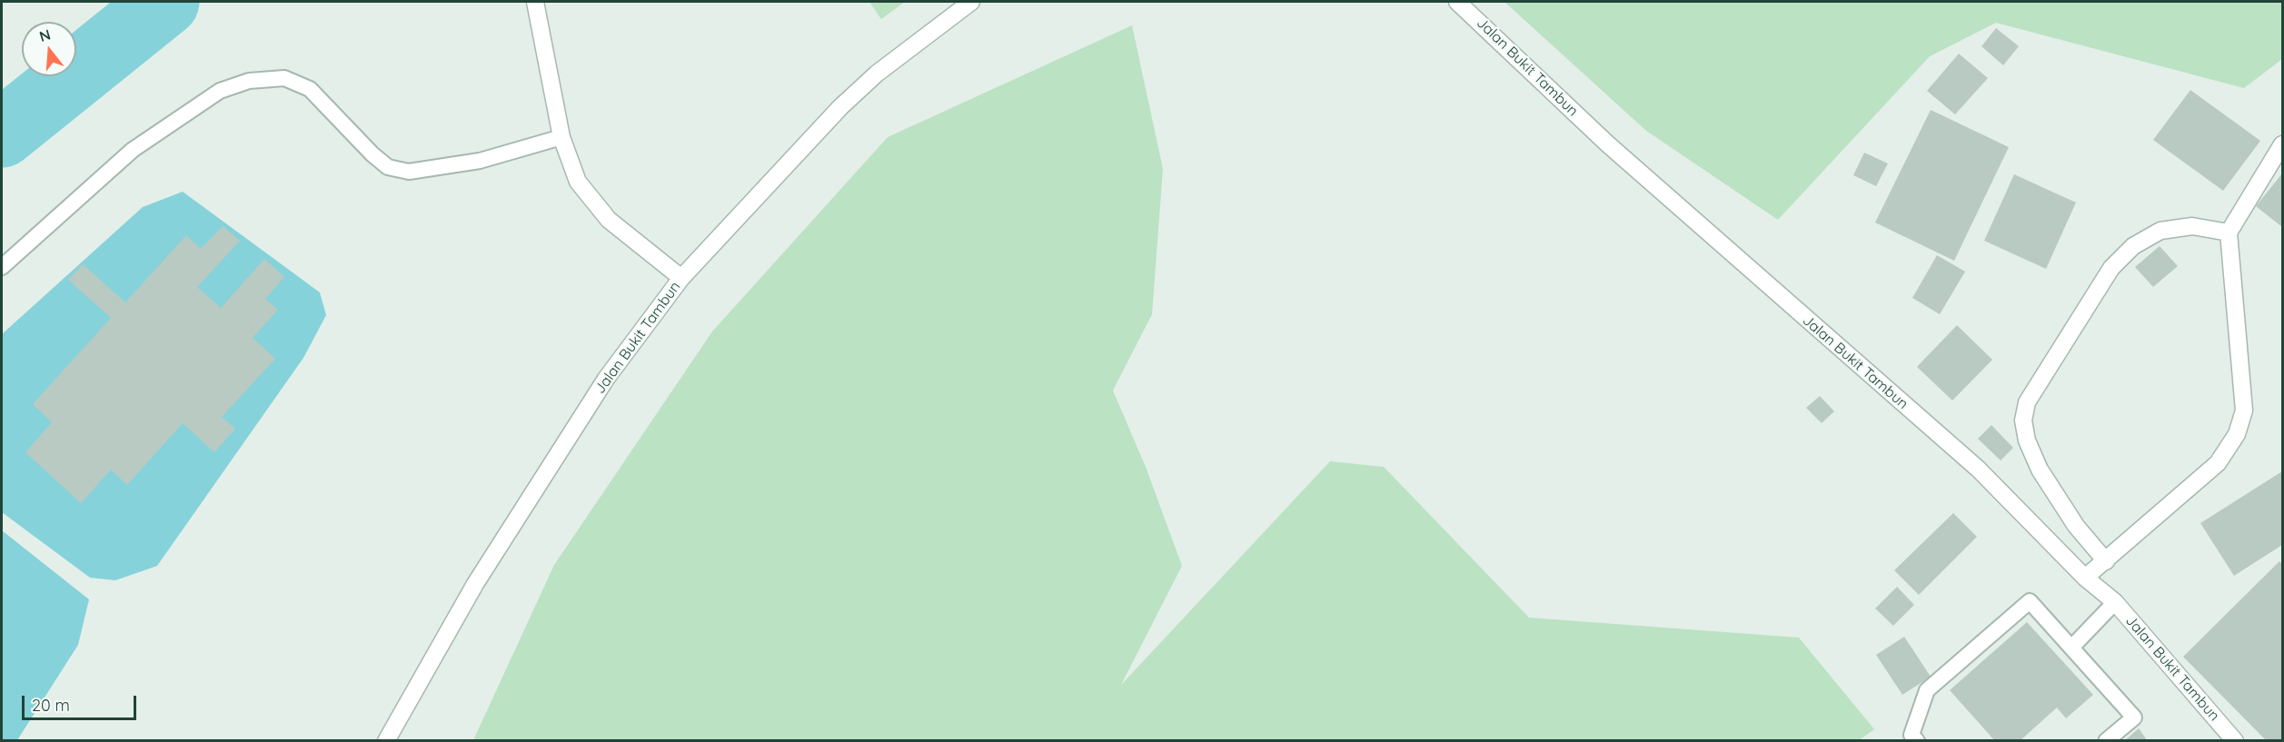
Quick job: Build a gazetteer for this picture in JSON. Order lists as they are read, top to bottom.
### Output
{
  "streets": {
    "street": ["Jalan Bukit Tambun"]
  },
  "scale_bar": "20 m",
  "north": "top"
}
